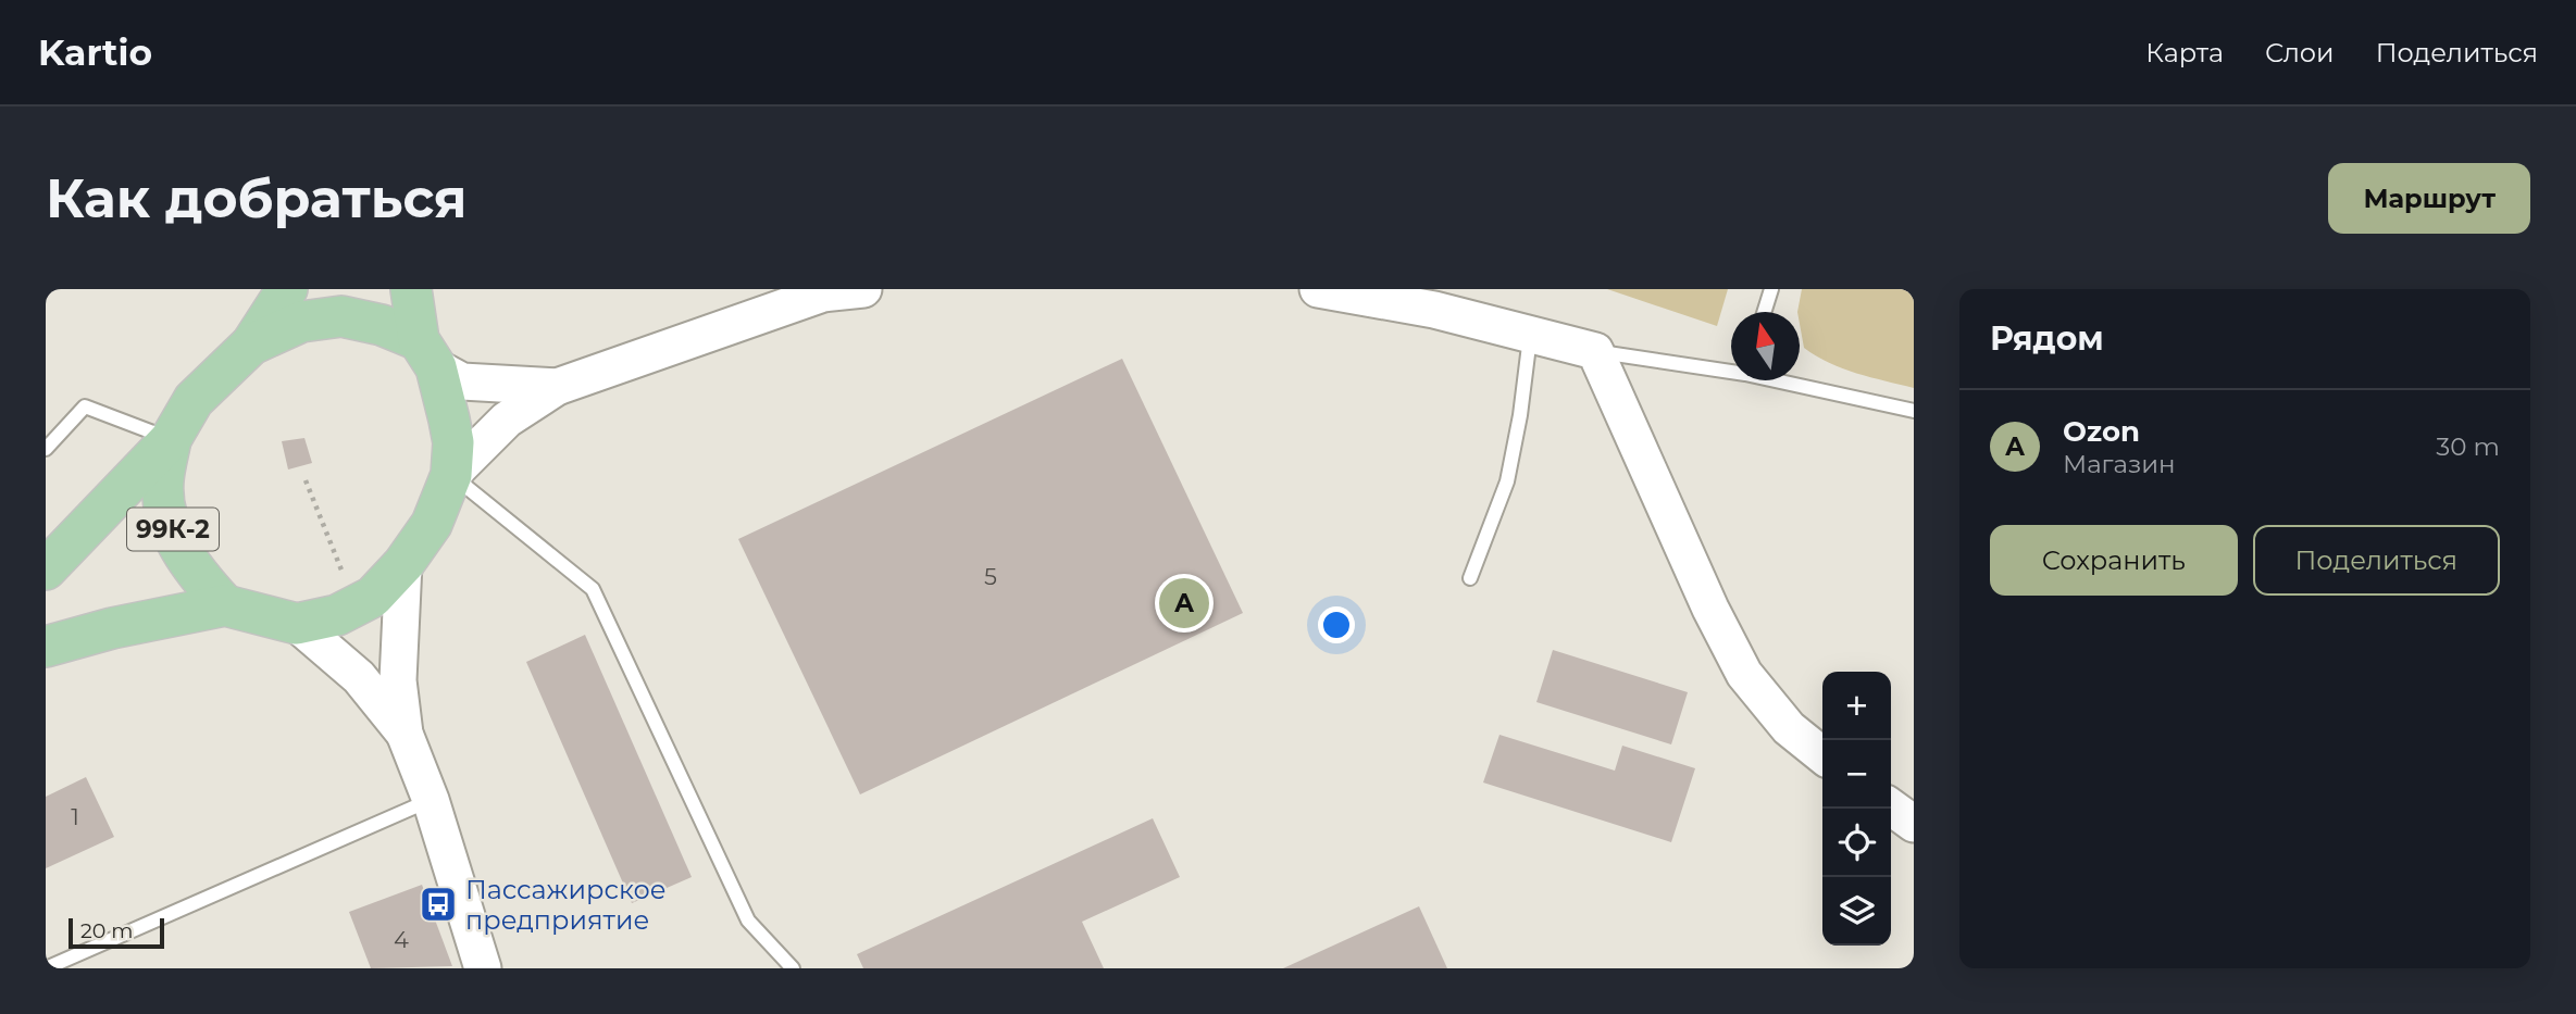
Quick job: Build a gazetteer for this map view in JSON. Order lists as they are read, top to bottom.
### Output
{
  "streets": {
    "main road": ["99К-2"]
  },
  "places": {
    "bus stop": ["Пассажирское предприятие"]
  },
  "house_numbers": ["5", "1", "4"],
  "scale_bar": "20 m",
  "north": "top",
  "page": {
    "header": "Kartio",
    "nav": ["Карта", "Слои", "Поделиться"],
    "buttons": [
      "Маршрут",
      ["Сохранить", "Поделиться"]
    ],
    "title": "Как добраться",
    "heading": "Рядом",
    "list": [
      {
        "mark": "A",
        "name": "Ozon",
        "note": "Магазин",
        "value": "30 m"
      }
    ],
    "pins": "A",
    "map_buttons": ["+", "−"],
    "scale": "20 m"
  }
}
